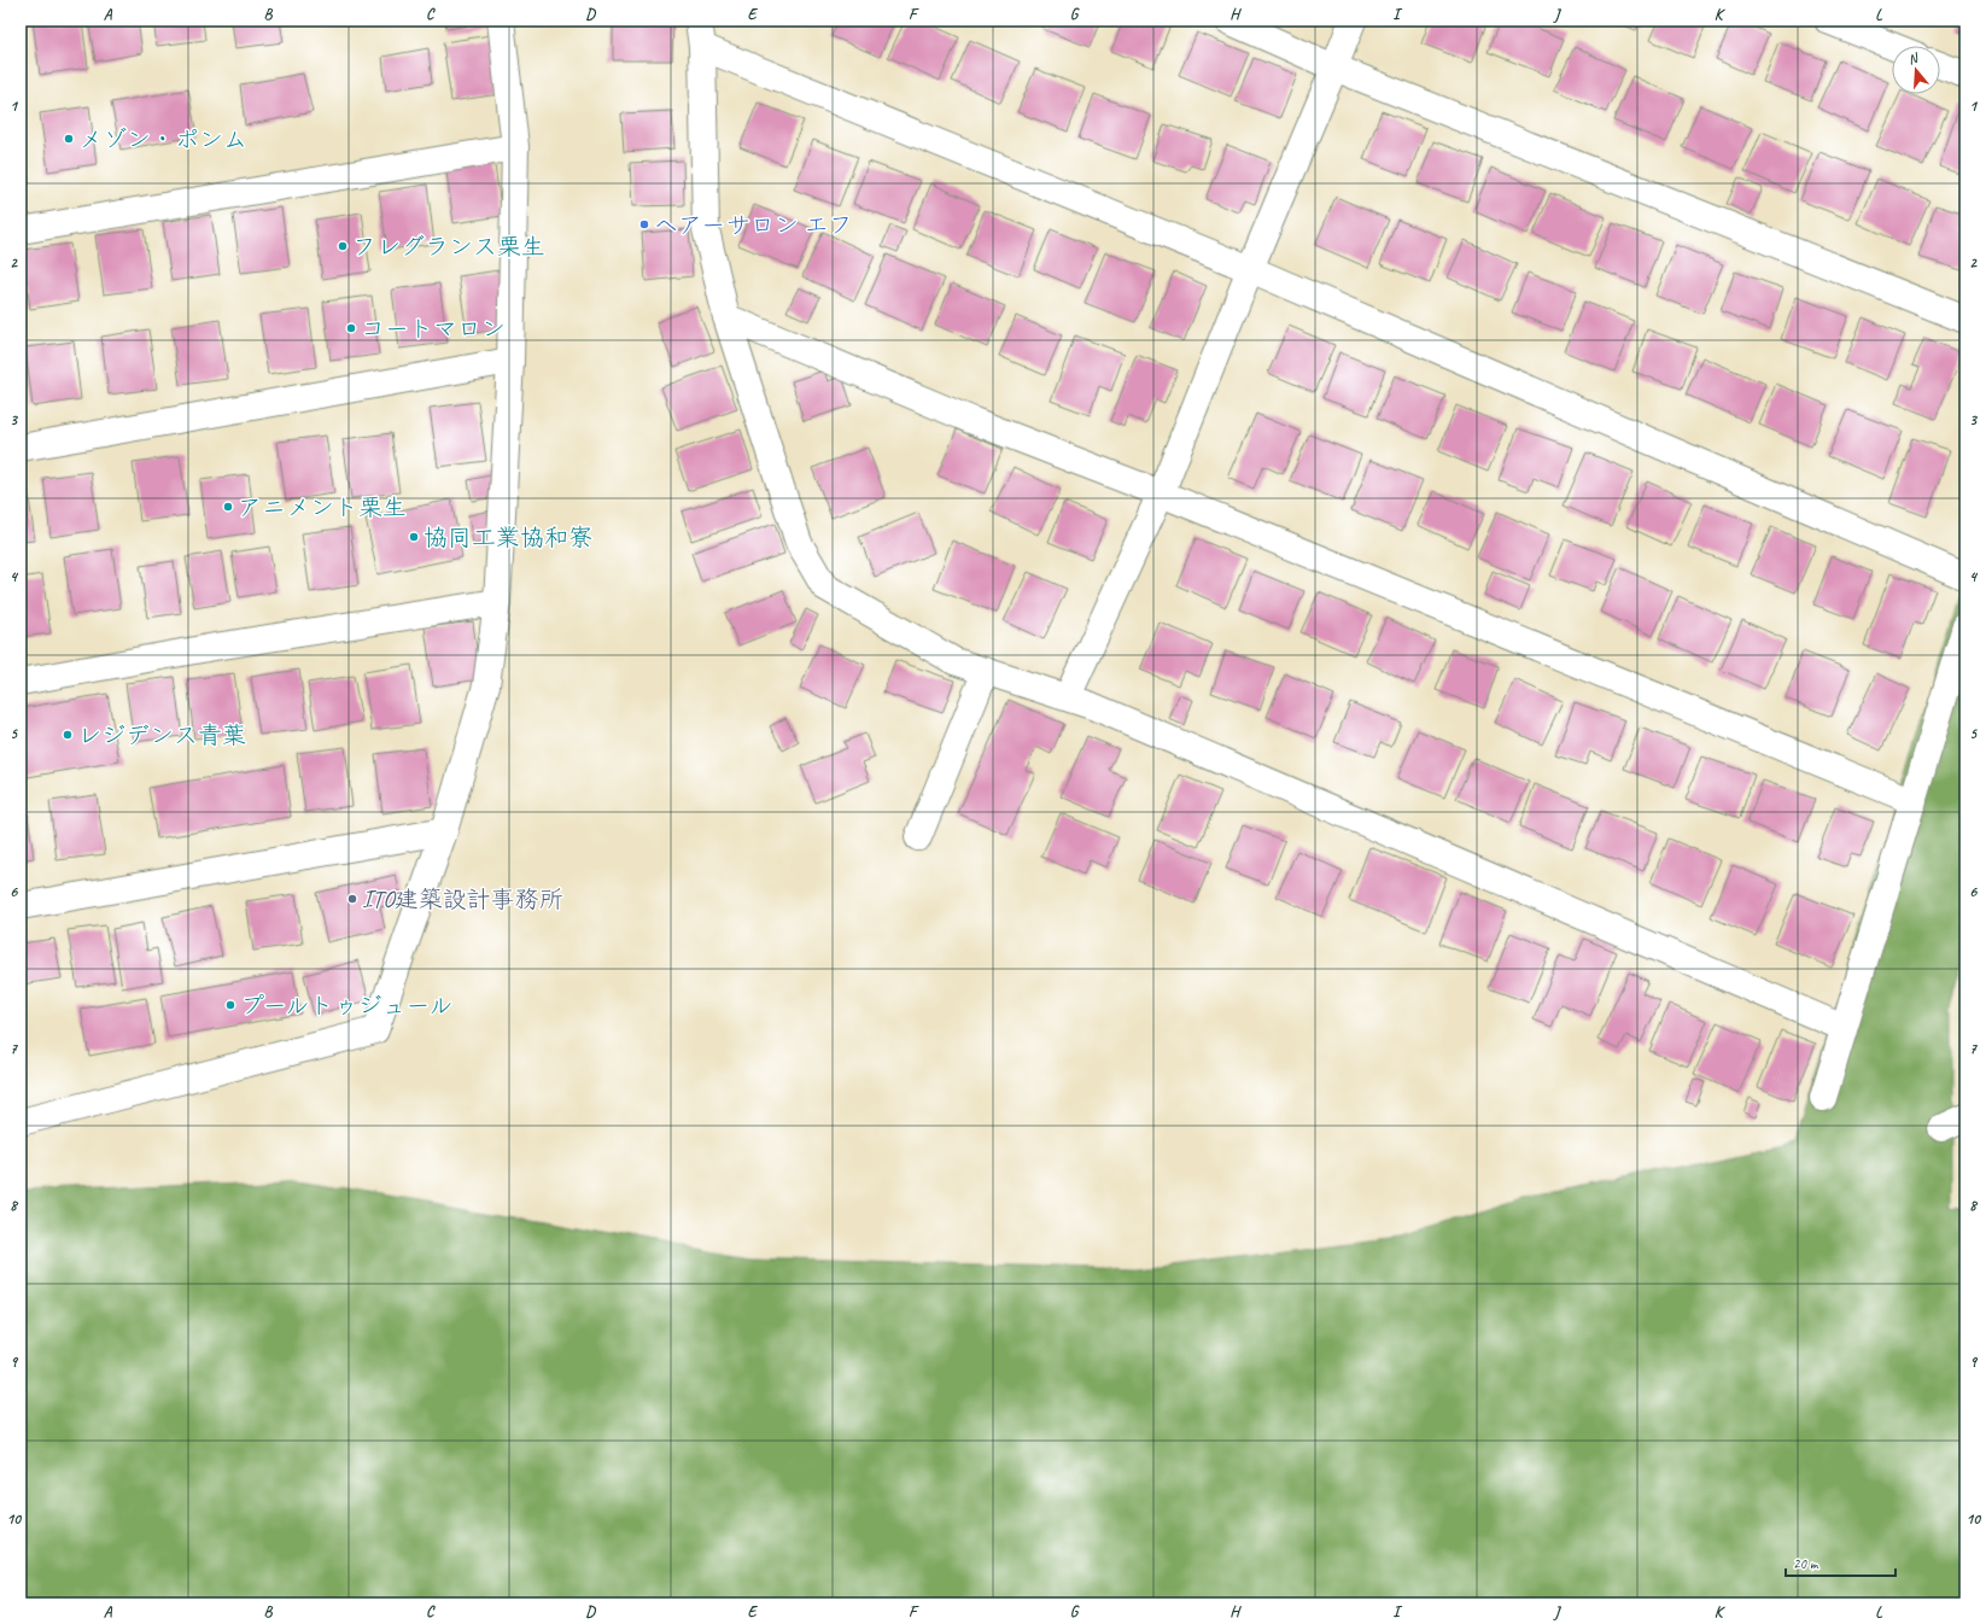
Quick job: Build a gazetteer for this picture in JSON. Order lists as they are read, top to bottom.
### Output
{
  "places": [
    "メゾン・ポンム",
    "ヘアーサロン エフ",
    "フレグランス栗生",
    "コートマロン",
    "アニメント栗生",
    "協同工業協和寮",
    "レジデンス青葉",
    "ITO建築設計事務所",
    "プールトゥジュール"
  ],
  "scale_bar": "20 m",
  "north": "top",
  "grid": {
    "columns": [
      "A",
      "B",
      "C",
      "D",
      "E",
      "F",
      "G",
      "H",
      "I",
      "J",
      "K",
      "L"
    ],
    "rows": [
      "1",
      "2",
      "3",
      "4",
      "5",
      "6",
      "7",
      "8",
      "9",
      "10"
    ]
  }
}
